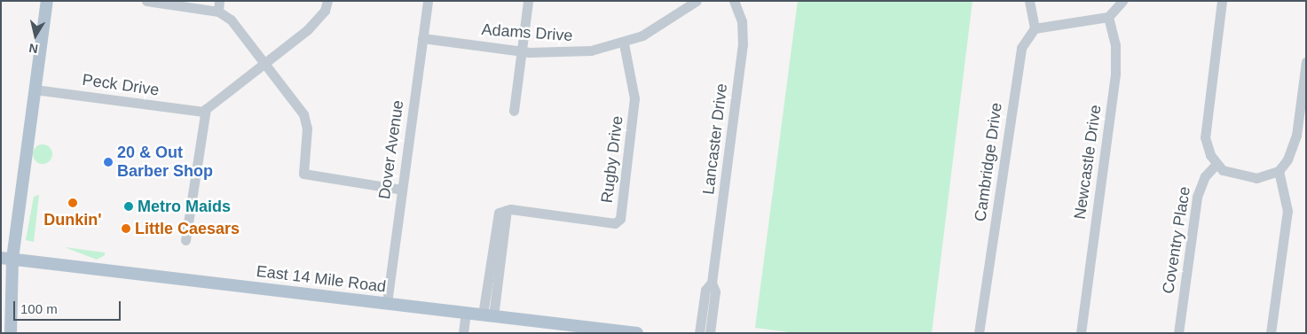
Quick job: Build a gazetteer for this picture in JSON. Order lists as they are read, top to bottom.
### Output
{
  "streets": {
    "main road": ["East 14 Mile Road"],
    "street": [
      "Adams Drive",
      "Peck Drive",
      "Lancaster Drive",
      "Dover Avenue",
      "Rugby Drive",
      "Cambridge Drive",
      "Newcastle Drive",
      "Coventry Place"
    ]
  },
  "crossings": [
    ["Adams Drive", "Dover Avenue"],
    ["Adams Drive", "Rugby Drive"],
    ["Dover Avenue", "East 14 Mile Road"],
    ["Rugby Drive", "East 14 Mile Road"]
  ],
  "places": [
    "20 & Out Barber Shop",
    "Dunkin'",
    "Metro Maids",
    "Little Caesars"
  ],
  "scale_bar": "100 m",
  "north": "bottom"
}
